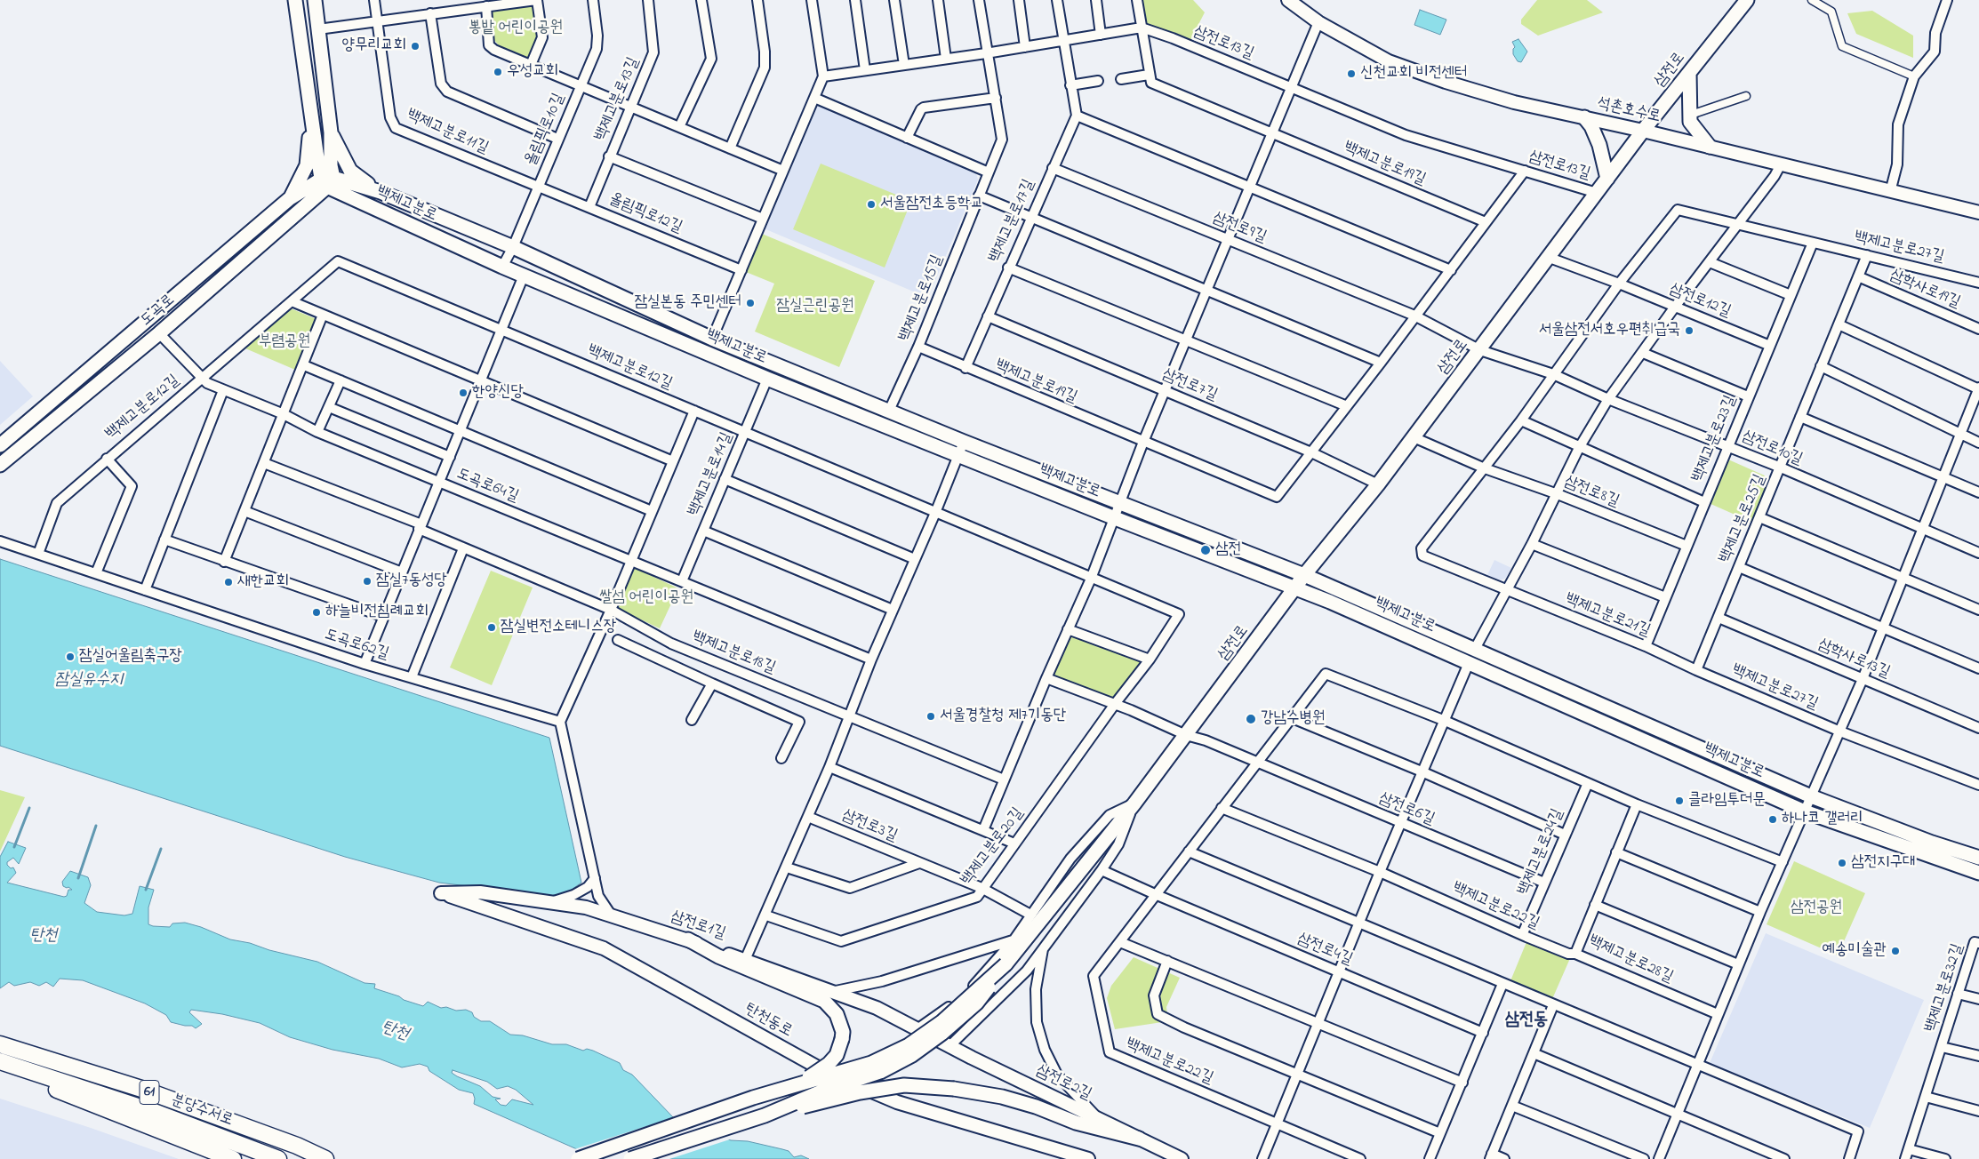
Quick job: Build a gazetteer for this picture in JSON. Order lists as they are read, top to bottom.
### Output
{
  "streets": {
    "highway": ["61", "분당수서로"],
    "main road": ["삼전로", "백제고분로", "도곡로"],
    "street": [
      "삼전로13길",
      "백제고분로13길",
      "석촌호수로",
      "올림픽로10길",
      "백제고분로11길",
      "백제고분로19길",
      "올림픽로12길",
      "백제고분로17길",
      "삼전로9길",
      "백제고분로27길",
      "삼학사로19길",
      "백제고분로15길",
      "삼전로12길",
      "백제고분로12길",
      "삼전로7길",
      "백제고분로23길",
      "삼전로10길",
      "백제고분로14길",
      "도곡로64길",
      "삼전로8길",
      "백제고분로25길",
      "백제고분로21길",
      "도곡로62길",
      "백제고분로18길",
      "삼학사로13길",
      "삼전로6길",
      "삼전로3길",
      "백제고분로20길",
      "백제고분로24길",
      "백제고분로22길",
      "삼전로1길",
      "삼전로4길",
      "백제고분로28길",
      "백제고분로32길",
      "탄천동로",
      "삼전로2길"
    ]
  },
  "crossings": [
    ["삼전로13길", "삼전로"],
    ["삼전로", "석촌호수로"],
    ["삼전로", "백제고분로"],
    ["삼전로", "삼전로9길"],
    ["삼전로", "삼전로12길"],
    ["삼전로", "삼전로7길"],
    ["삼전로", "삼전로10길"],
    ["삼전로", "삼전로8길"],
    ["삼전로", "삼전로6길"],
    ["백제고분로13길", "올림픽로12길"],
    ["올림픽로10길", "백제고분로11길"],
    ["올림픽로10길", "백제고분로"],
    ["올림픽로10길", "올림픽로12길"],
    ["백제고분로11길", "올림픽로12길"],
    ["백제고분로19길", "백제고분로17길"],
    ["백제고분로19길", "백제고분로15길"],
    ["백제고분로19길", "삼전로7길"],
    ["백제고분로", "백제고분로15길"],
    ["백제고분로", "도곡로"],
    ["백제고분로", "백제고분로14길"],
    ["백제고분로", "백제고분로20길"],
    ["백제고분로17길", "삼전로9길"],
    ["백제고분로17길", "삼전로7길"],
    ["삼전로9길", "삼전로10길"],
    ["백제고분로27길", "백제고분로23길"],
    ["백제고분로27길", "백제고분로25길"],
    ["백제고분로27길", "백제고분로21길"],
    ["삼학사로19길", "백제고분로25길"],
    ["삼전로12길", "백제고분로23길"],
    ["도곡로", "도곡로64길"],
    ["백제고분로12길", "백제고분로14길"],
    ["백제고분로12길", "도곡로64길"],
    ["백제고분로12길", "도곡로62길"],
    ["백제고분로23길", "삼전로10길"],
    ["백제고분로23길", "삼전로8길"],
    ["백제고분로23길", "백제고분로21길"],
    ["삼전로10길", "백제고분로25길"],
    ["백제고분로14길", "도곡로64길"],
    ["삼전로8길", "백제고분로21길"],
    ["백제고분로25길", "백제고분로21길"],
    ["백제고분로25길", "삼학사로13길"],
    ["백제고분로18길", "백제고분로20길"],
    ["삼전로6길", "백제고분로24길"],
    ["삼전로3길", "백제고분로20길"],
    ["백제고분로24길", "백제고분로22길"],
    ["백제고분로22길", "백제고분로28길"],
    ["삼전로1길", "탄천동로"],
    ["삼전로1길", "삼전로2길"]
  ],
  "districts": ["삼전동"],
  "water": ["잠실유수지", "탄천"],
  "parks": [
    "뽕밭 어린이공원",
    "잠실근린공원",
    "부렴공원",
    "쌀섬 어린이공원",
    "삼전공원"
  ],
  "places": [
    "양무리교회",
    "우성교회",
    "신천교회 비전센터",
    "서울잠전초등학교",
    "잠실본동 주민센터",
    "서울삼전서호우편취급국",
    "한양신당",
    "삼전",
    "잠실7동성당",
    "새한교회",
    "하늘비전침례교회",
    "잠실변전소테니스장",
    "잠실어울림축구장",
    "서울경찰청 제7기동단",
    "강남수병원",
    "클라임투더문",
    "하나코 갤러리",
    "삼전지구대",
    "예송미술관"
  ]
}
